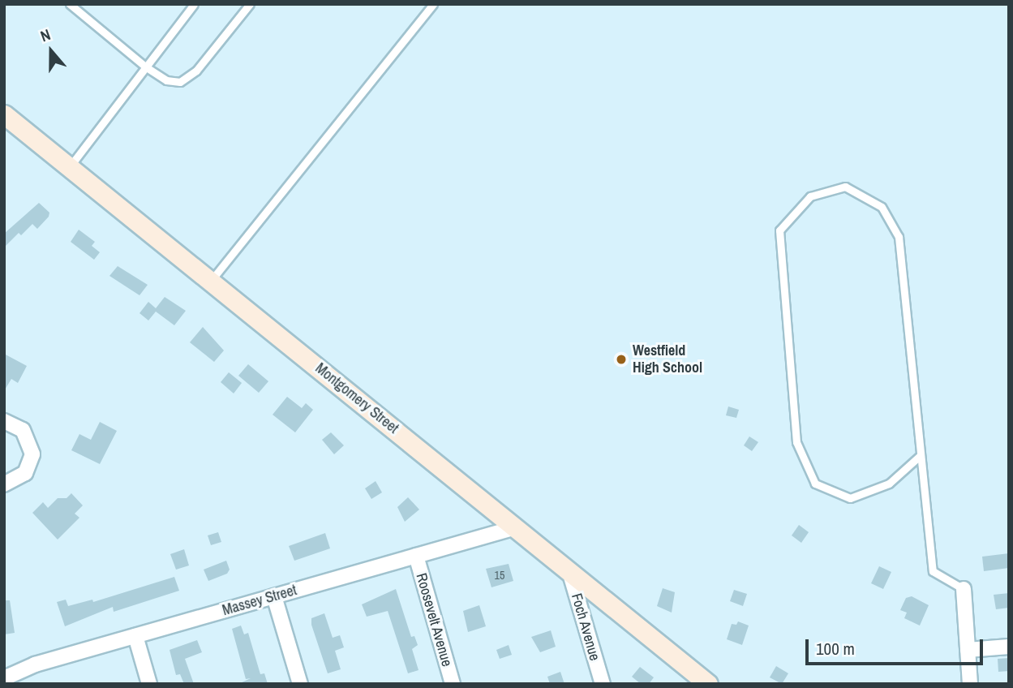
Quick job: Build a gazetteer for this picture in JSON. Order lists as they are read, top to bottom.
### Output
{
  "streets": {
    "main road": ["Montgomery Street"],
    "street": ["Massey Street", "Roosevelt Avenue", "Foch Avenue"]
  },
  "crossings": [
    ["Montgomery Street", "Massey Street"],
    ["Montgomery Street", "Foch Avenue"],
    ["Massey Street", "Roosevelt Avenue"]
  ],
  "places": ["Westfield High School"],
  "house_numbers": ["15"],
  "scale_bar": "100 m",
  "north": "top"
}
